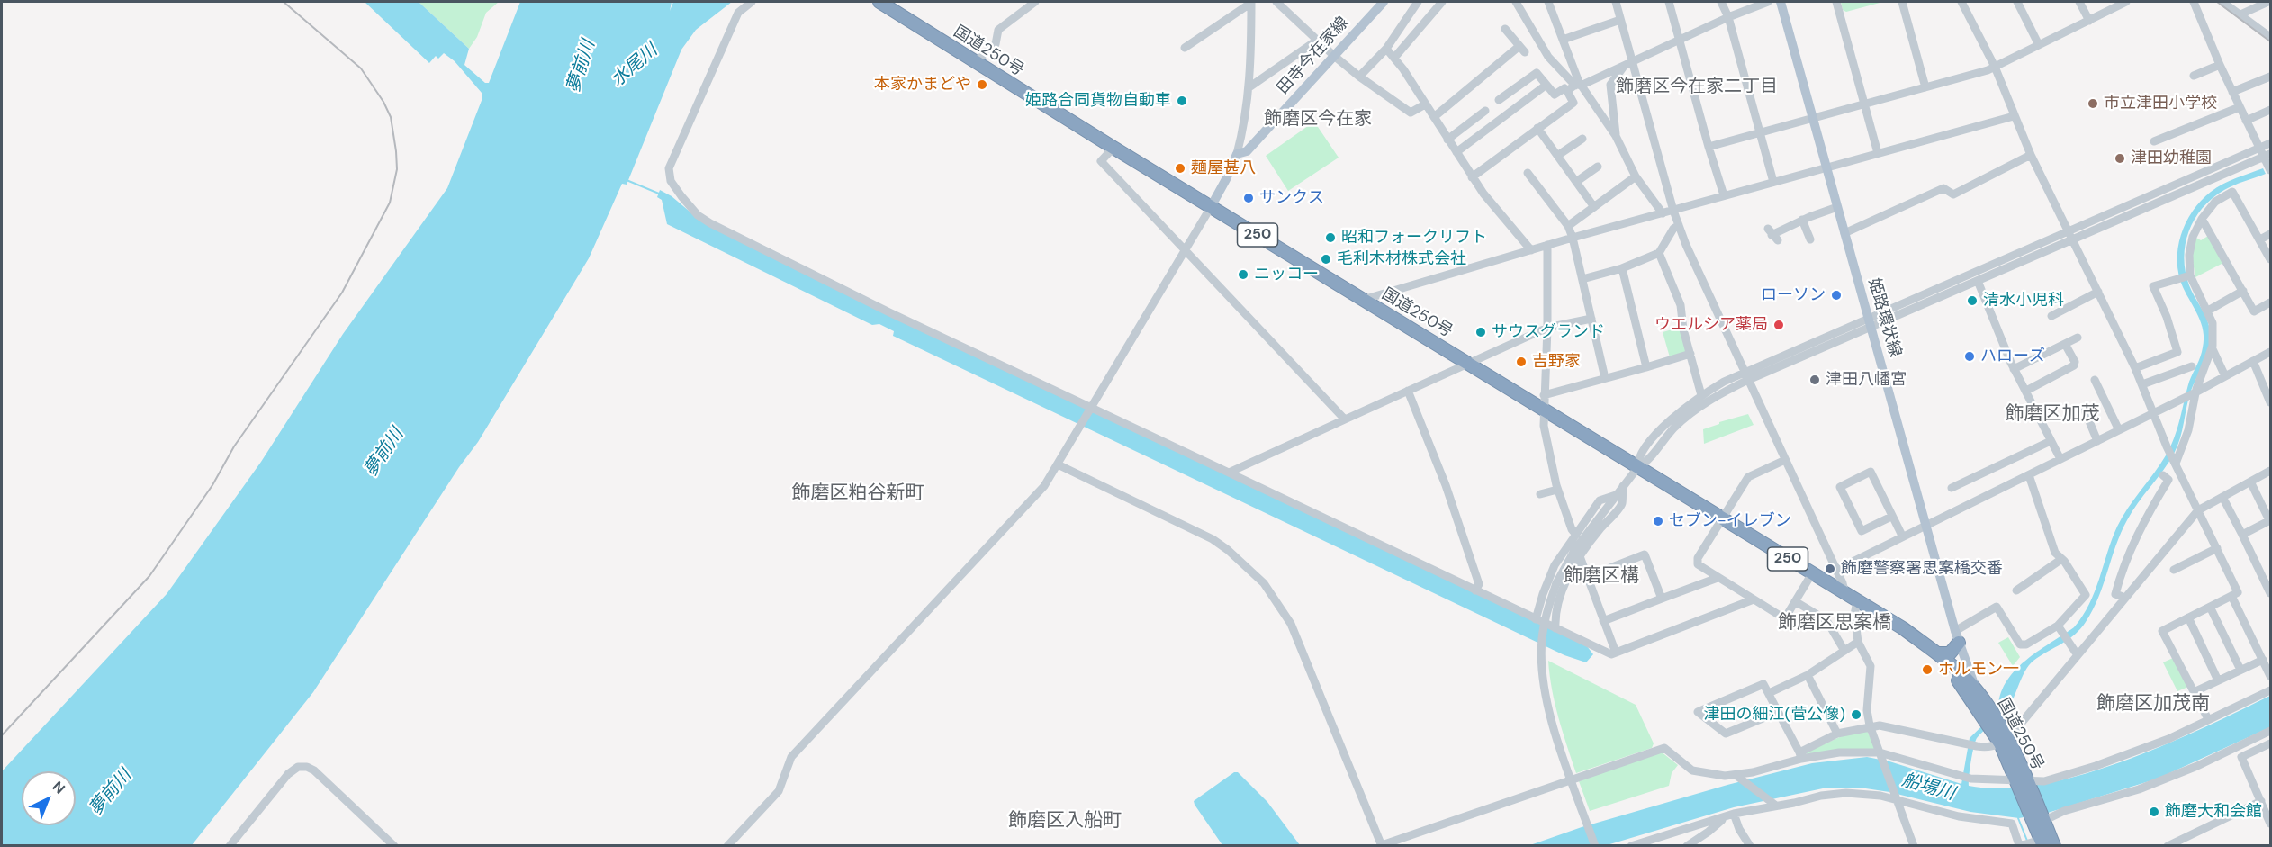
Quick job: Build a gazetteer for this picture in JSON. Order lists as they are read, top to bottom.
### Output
{
  "streets": {
    "highway": ["国道250号", "250"],
    "main road": ["田寺今在家線", "姫路環状線"]
  },
  "crossings": [
    ["国道250号", "姫路環状線"]
  ],
  "districts": [
    "飾磨区今在家二丁目",
    "飾磨区今在家",
    "飾磨区加茂",
    "飾磨区粕谷新町",
    "飾磨区構",
    "飾磨区思案橋",
    "飾磨区加茂南",
    "飾磨区入船町"
  ],
  "water": ["水尾川", "夢前川", "船場川"],
  "places": [
    "本家かまどや",
    "姫路合同貨物自動車",
    "市立津田小学校",
    "津田幼稚園",
    "麺屋甚八",
    "サンクス",
    "昭和フォークリフト",
    "毛利木材株式会社",
    "ニッコー",
    "ローソン",
    "清水小児科",
    "ウエルシア薬局",
    "サウスグランド",
    "ハローズ",
    "吉野家",
    "津田八幡宮",
    "セブン-イレブン",
    "飾磨警察署思案橋交番",
    "ホルモン一",
    "津田の細江(菅公像)",
    "飾磨大和会館"
  ],
  "north": "top right"
}
